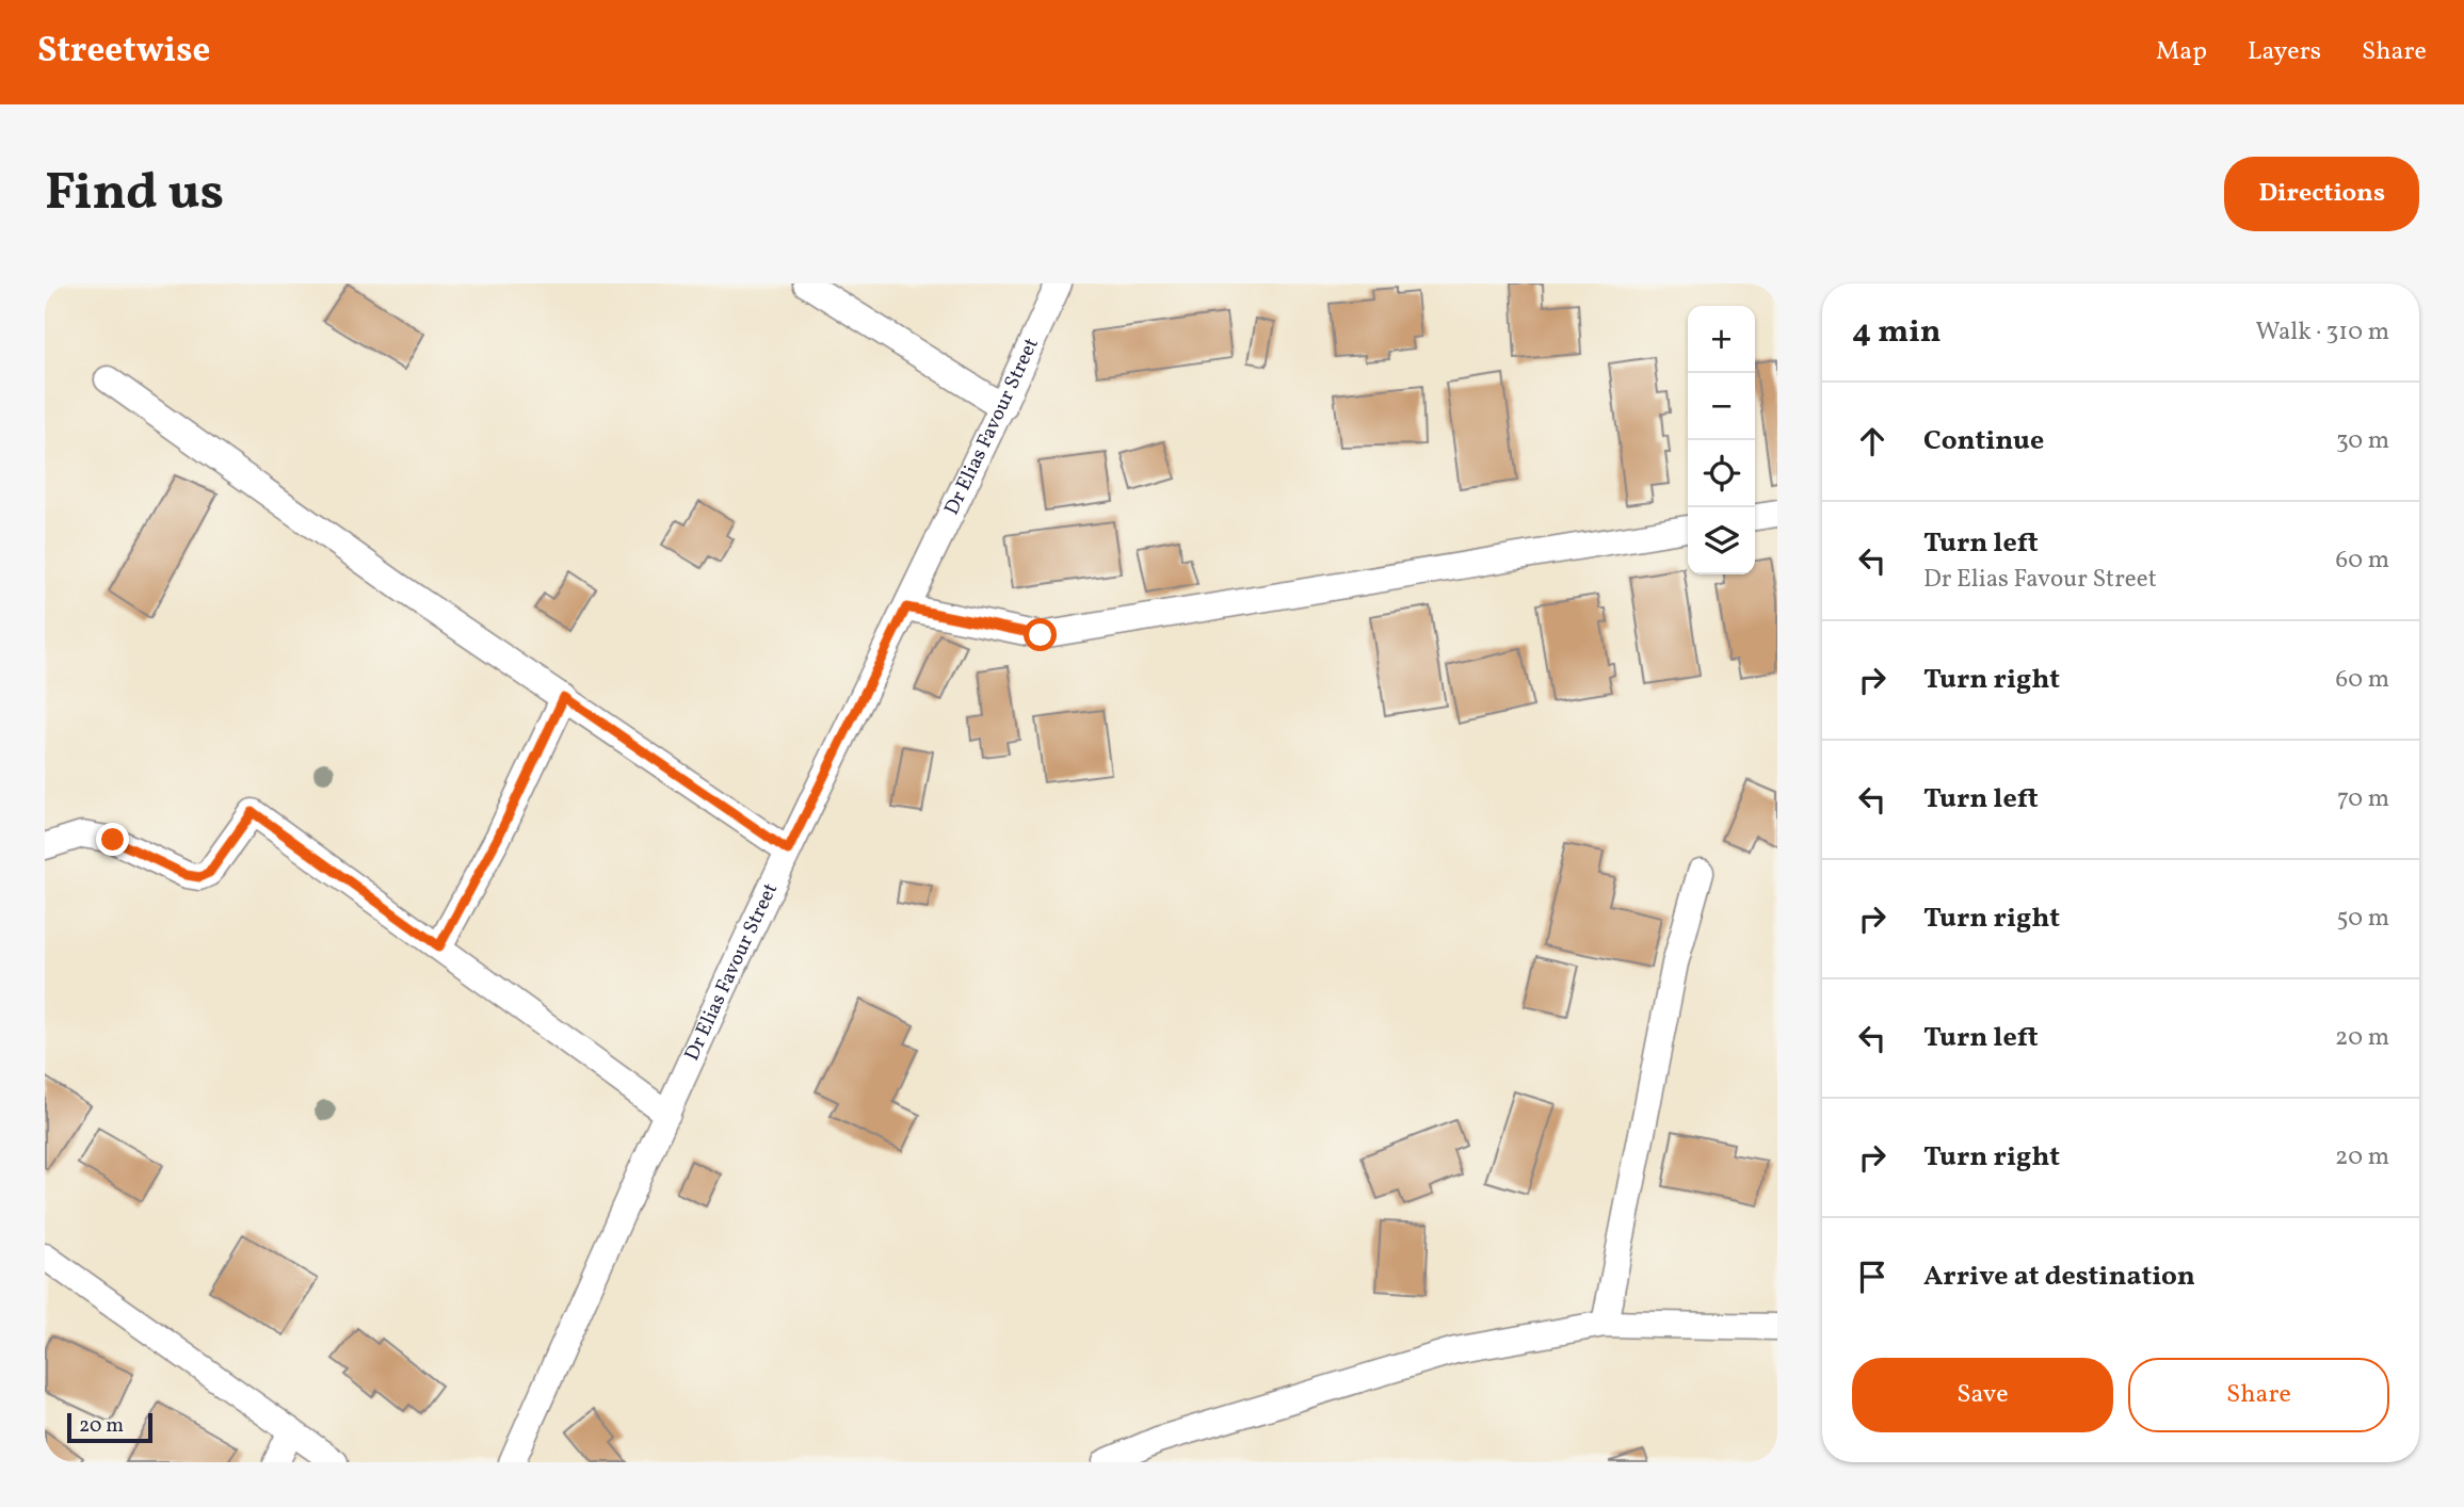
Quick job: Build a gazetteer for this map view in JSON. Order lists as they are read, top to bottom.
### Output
{
  "streets": {
    "street": ["Dr Elias Favour Street"]
  },
  "scale_bar": "20 m",
  "page": {
    "header": "Streetwise",
    "nav": ["Map", "Layers", "Share"],
    "buttons": [
      "Directions",
      ["Save", "Share"]
    ],
    "title": "Find us",
    "heading": ["4 min", "Walk · 310 m"],
    "map_buttons": ["+", "−"],
    "list": [
      ["Continue", "30 m"],
      ["Turn left", "Dr Elias Favour Street", "60 m"],
      ["Turn right", "60 m"],
      ["Turn left", "70 m"],
      ["Turn right", "50 m"],
      ["Turn left", "20 m"],
      ["Turn right", "20 m"],
      "Arrive at destination"
    ],
    "scale": "20 m"
  }
}
